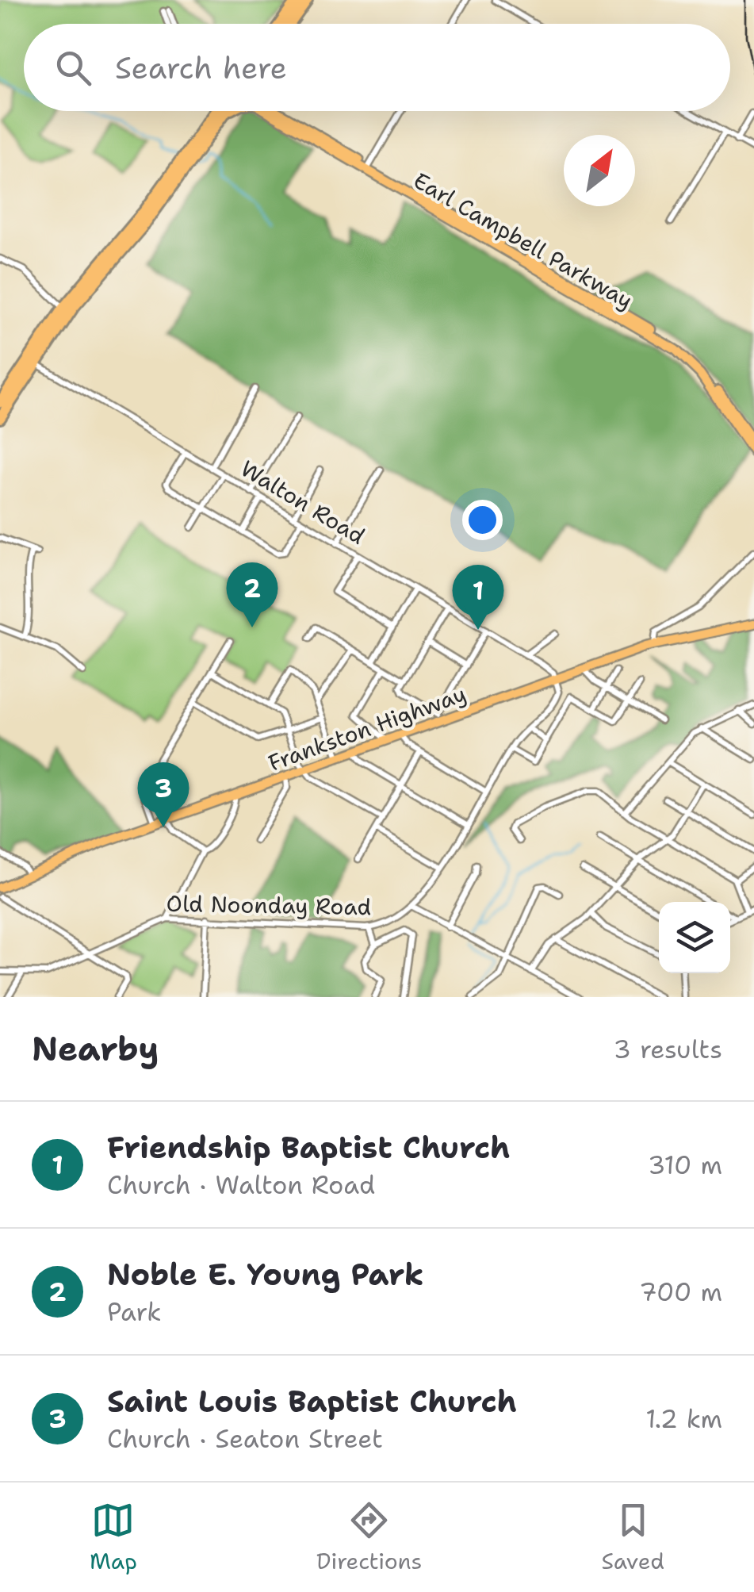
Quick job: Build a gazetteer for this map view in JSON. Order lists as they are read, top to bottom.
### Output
{
  "streets": {
    "main road": ["Earl Campbell Parkway", "Frankston Highway"],
    "street": ["Walton Road", "Old Noonday Road"]
  },
  "crossings": [
    ["Walton Road", "Frankston Highway"],
    ["Walton Road", "Old Noonday Road"],
    ["Frankston Highway", "Old Noonday Road"]
  ],
  "north": "top right",
  "page": {
    "search": "Search here",
    "pins": ["2", "1", "3"],
    "heading": ["Nearby", "3 results"],
    "list": [
      {
        "mark": "1",
        "name": "Friendship Baptist Church",
        "note": "Church · Walton Road",
        "value": "310 m"
      },
      {
        "mark": "2",
        "name": "Noble E. Young Park",
        "note": "Park",
        "value": "700 m"
      },
      {
        "mark": "3",
        "name": "Saint Louis Baptist Church",
        "note": "Church · Seaton Street",
        "value": "1.2 km"
      }
    ],
    "nav": ["Map", "Directions", "Saved"]
  }
}
